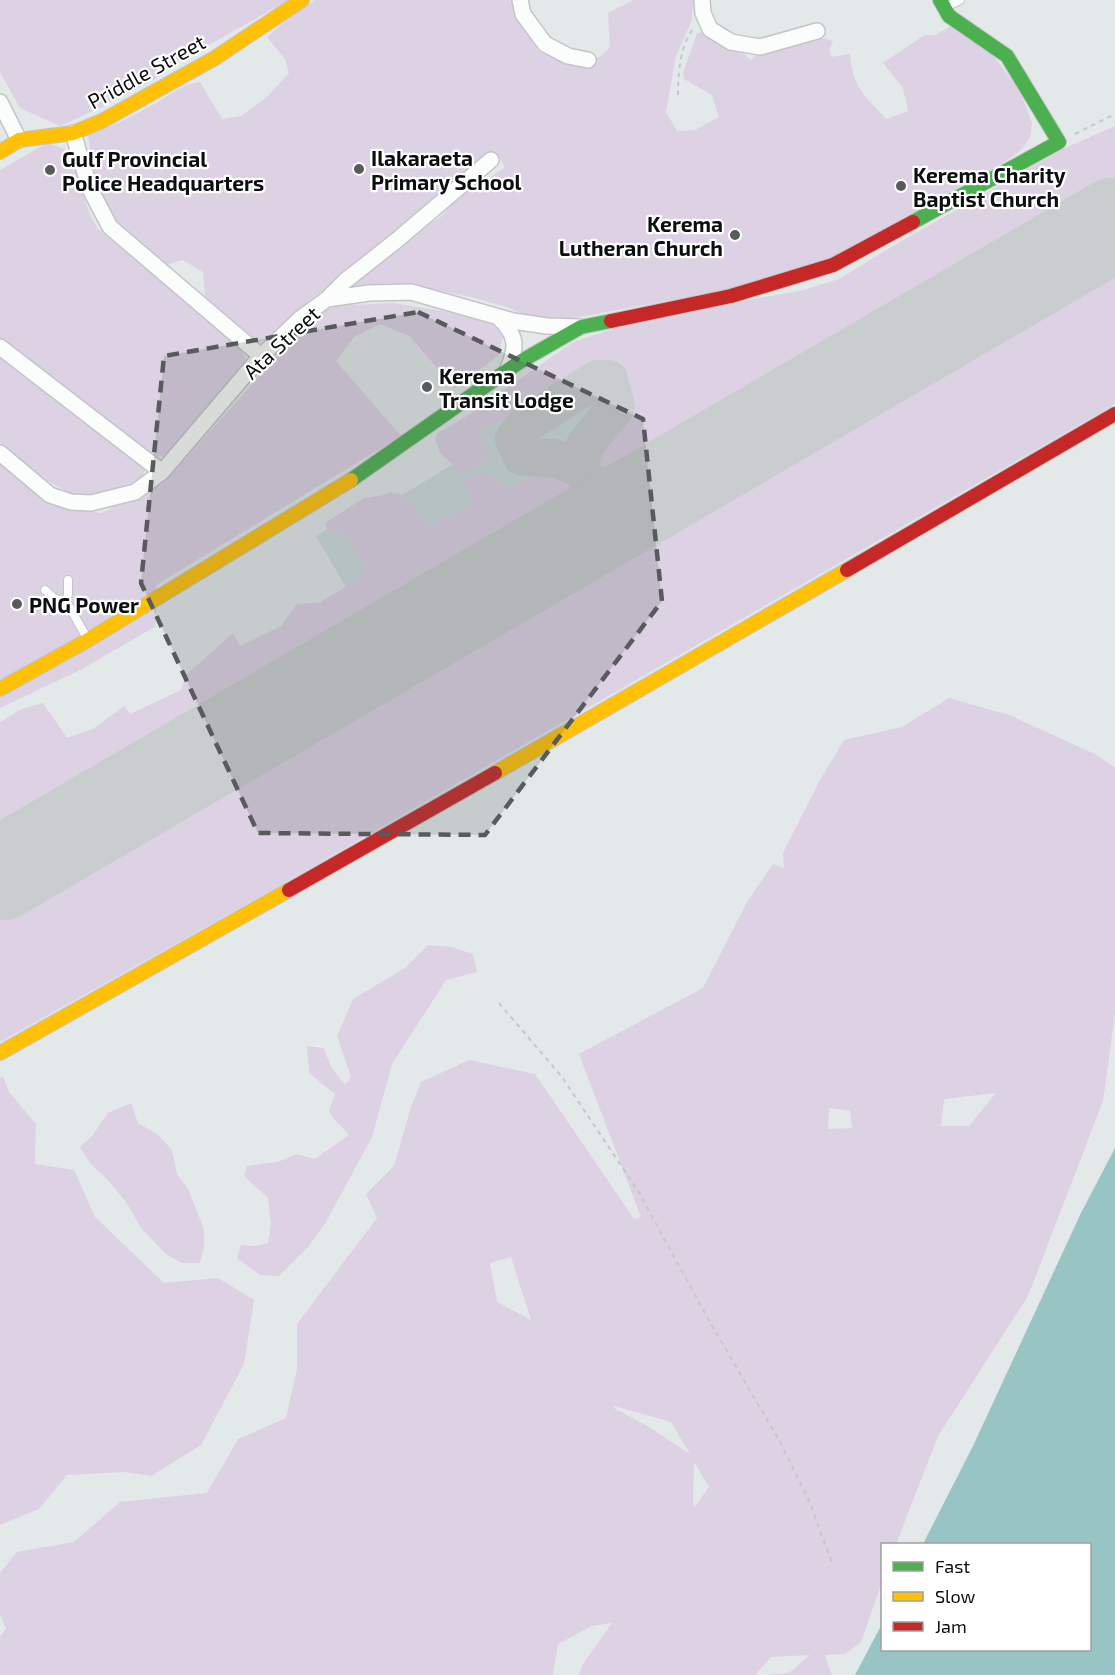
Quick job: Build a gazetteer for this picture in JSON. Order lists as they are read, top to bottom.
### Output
{
  "streets": {
    "street": ["Priddle Street", "Ata Street"]
  },
  "places": [
    "Ilakaraeta Primary School",
    "Gulf Provincial Police Headquarters",
    "Kerema Charity Baptist Church",
    "Kerema Lutheran Church",
    "Kerema Transit Lodge",
    "PNG Power"
  ],
  "legend": ["Fast", "Slow", "Jam"]
}
